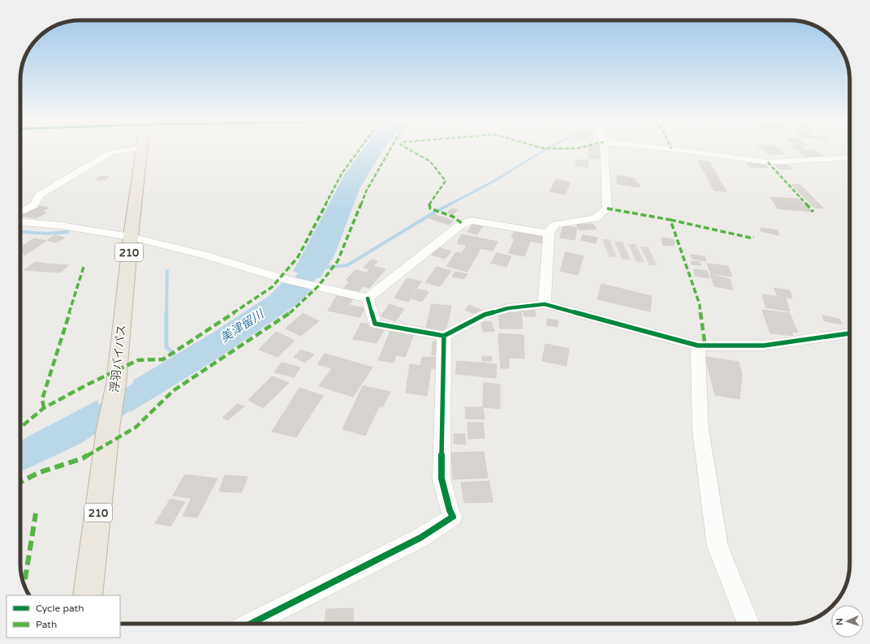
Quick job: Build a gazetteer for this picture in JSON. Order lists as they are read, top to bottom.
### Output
{
  "streets": {
    "highway": ["210", "浮羽バイパス"]
  },
  "water": ["美津留川"],
  "legend": ["Cycle path", "Path"],
  "north": "left"
}
